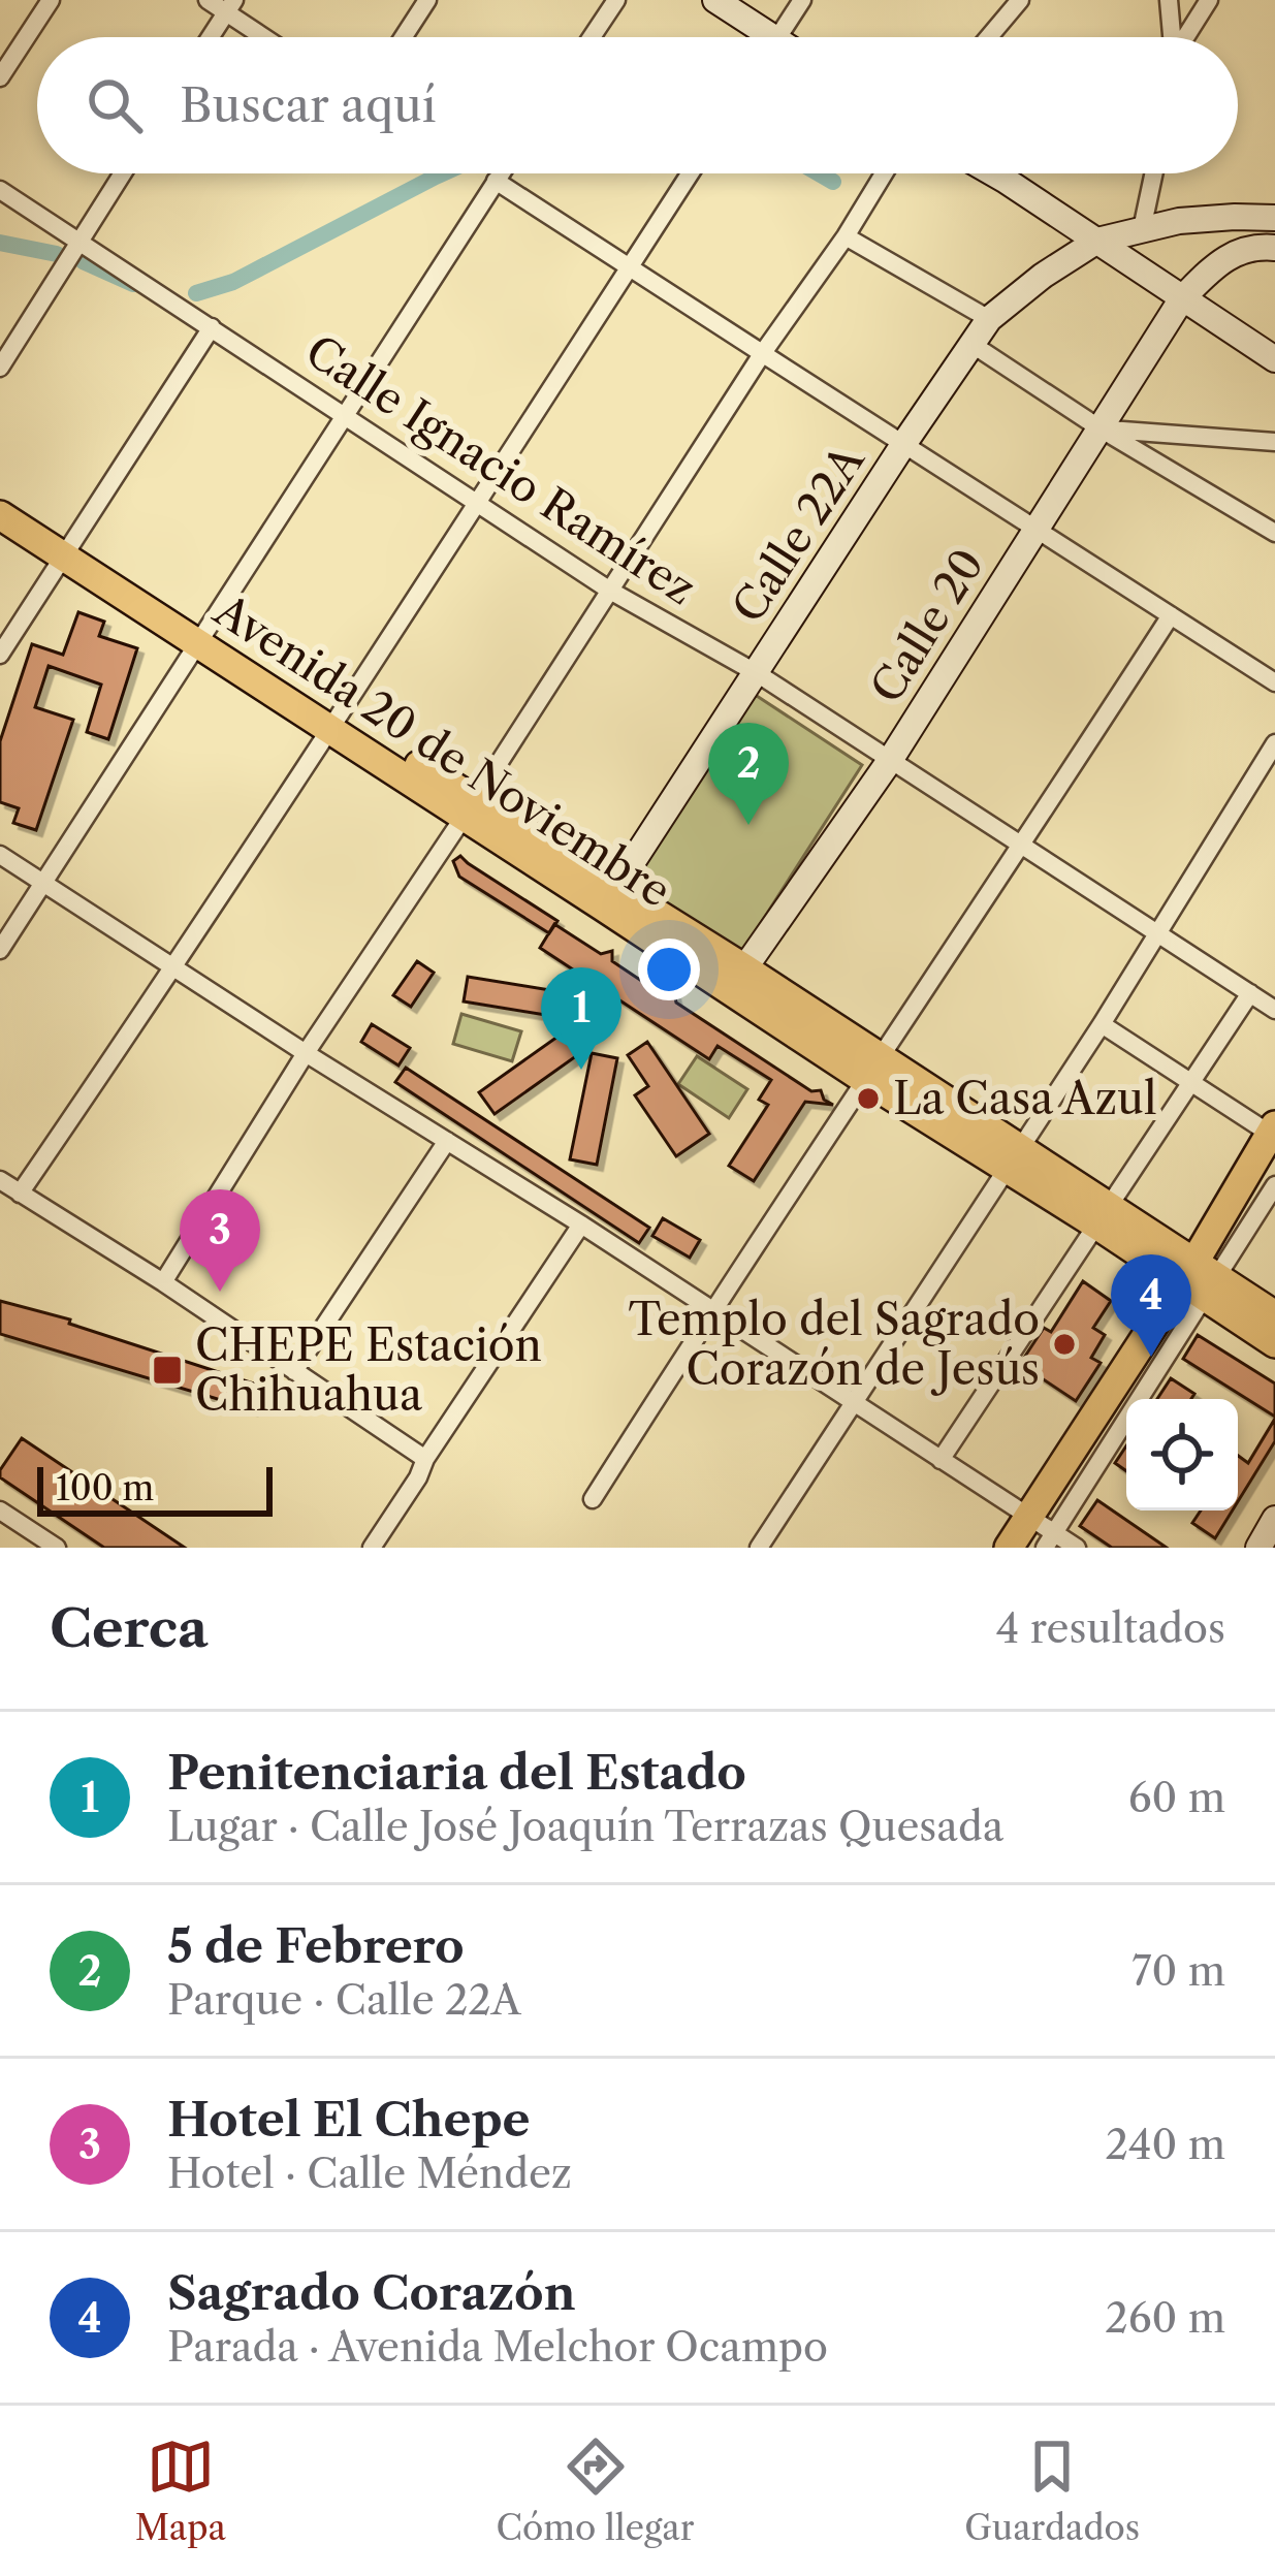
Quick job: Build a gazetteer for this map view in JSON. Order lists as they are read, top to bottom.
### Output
{
  "streets": {
    "main road": ["Calle 22A", "Calle 20", "Avenida 20 de Noviembre"],
    "street": ["Calle Ignacio Ramírez"]
  },
  "crossings": [
    ["Calle Ignacio Ramírez", "Calle 22A"],
    ["Calle Ignacio Ramírez", "Calle 20"],
    ["Calle 22A", "Avenida 20 de Noviembre"],
    ["Calle 20", "Avenida 20 de Noviembre"]
  ],
  "places": {
    "other": ["La Casa Azul", "Templo del Sagrado Corazón de Jesús"],
    "transit": ["CHEPE Estación Chihuahua"]
  },
  "scale_bar": "100 m",
  "page": {
    "search": "Buscar aquí",
    "pins": [
      "2",
      "1",
      "3",
      "4"
    ],
    "scale": "100 m",
    "heading": ["Cerca", "4 resultados"],
    "list": [
      {
        "mark": "1",
        "name": "Penitenciaria del Estado",
        "note": "Lugar · Calle José Joaquín Terrazas Quesada",
        "value": "60 m"
      },
      {
        "mark": "2",
        "name": "5 de Febrero",
        "note": "Parque · Calle 22A",
        "value": "70 m"
      },
      {
        "mark": "3",
        "name": "Hotel El Chepe",
        "note": "Hotel · Calle Méndez",
        "value": "240 m"
      },
      {
        "mark": "4",
        "name": "Sagrado Corazón",
        "note": "Parada · Avenida Melchor Ocampo",
        "value": "260 m"
      }
    ],
    "nav": ["Mapa", "Cómo llegar", "Guardados"]
  }
}
